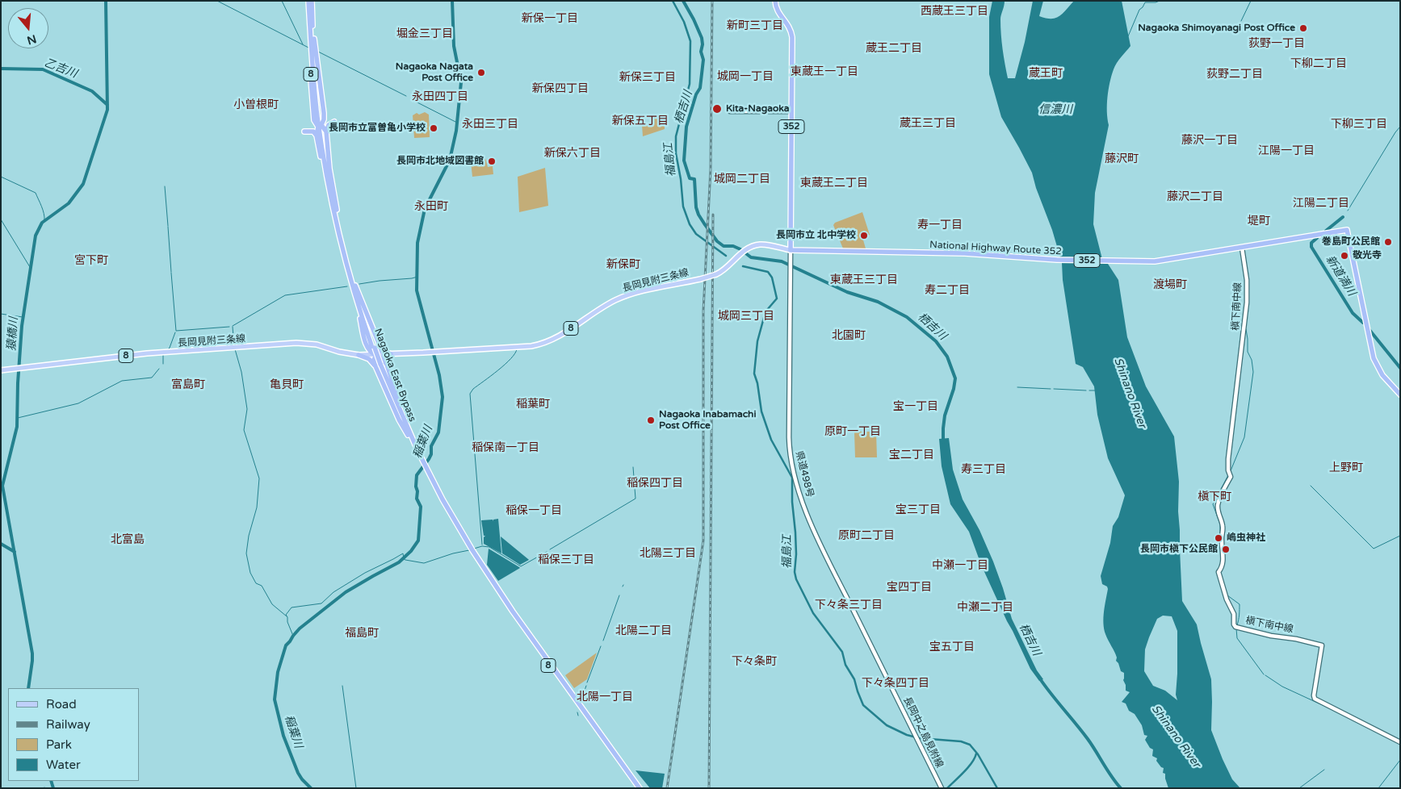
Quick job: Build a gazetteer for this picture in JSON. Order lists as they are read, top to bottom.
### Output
{
  "streets": {
    "highway": [
      "8",
      "352",
      "National Highway Route 352",
      "Nagaoka East Bypass"
    ],
    "main road": [
      "長岡見附三条線",
      "槇下南中線",
      "県道498号",
      "長岡中之島見附線"
    ]
  },
  "crossings": [
    ["8", "Nagaoka East Bypass"],
    ["352", "National Highway Route 352"],
    ["352", "長岡見附三条線"],
    ["352", "県道498号"],
    ["National Highway Route 352", "長岡見附三条線"],
    ["National Highway Route 352", "槇下南中線"],
    ["National Highway Route 352", "県道498号"],
    ["長岡見附三条線", "県道498号"],
    ["県道498号", "長岡中之島見附線"]
  ],
  "districts": [
    "西蔵王三丁目",
    "新保一丁目",
    "新町三丁目",
    "堀金三丁目",
    "荻野一丁目",
    "蔵王二丁目",
    "下柳二丁目",
    "東蔵王一丁目",
    "蔵王町",
    "荻野二丁目",
    "城岡一丁目",
    "新保三丁目",
    "新保四丁目",
    "永田四丁目",
    "小曽根町",
    "新保五丁目",
    "蔵王三丁目",
    "永田三丁目",
    "下柳三丁目",
    "藤沢一丁目",
    "江陽一丁目",
    "新保六丁目",
    "藤沢町",
    "城岡二丁目",
    "東蔵王二丁目",
    "藤沢二丁目",
    "江陽二丁目",
    "永田町",
    "堤町",
    "寿一丁目",
    "宮下町",
    "新保町",
    "東蔵王三丁目",
    "渡場町",
    "寿二丁目",
    "城岡三丁目",
    "北園町",
    "富島町",
    "亀貝町",
    "稲葉町",
    "宝一丁目",
    "原町一丁目",
    "稲保南一丁目",
    "宝二丁目",
    "上野町",
    "寿三丁目",
    "稲保四丁目",
    "槇下町",
    "宝三丁目",
    "稲保一丁目",
    "原町二丁目",
    "北富島",
    "北陽三丁目",
    "稲保三丁目",
    "中瀬一丁目",
    "宝四丁目",
    "下々条三丁目",
    "中瀬二丁目",
    "北陽二丁目",
    "福島町",
    "宝五丁目",
    "下々条町",
    "下々条四丁目",
    "北陽一丁目"
  ],
  "water": [
    "乙吉川",
    "栖吉川",
    "信濃川",
    "福島江",
    "新道満川",
    "猿橋川",
    "Shinano River",
    "稲葉川"
  ],
  "places": [
    "Nagaoka Shimoyanagi Post Office",
    "Nagaoka Nagata Post Office",
    "Kita-Nagaoka",
    "長岡市立富曽亀小学校",
    "長岡市北地域図書館",
    "長岡市立 北中学校",
    "巻島町公民館",
    "敬光寺",
    "Nagaoka Inabamachi Post Office",
    "嶋虫神社",
    "長岡市槇下公民館"
  ],
  "legend": [
    "Road",
    "Railway",
    "Park",
    "Water"
  ],
  "north": "bottom"
}
